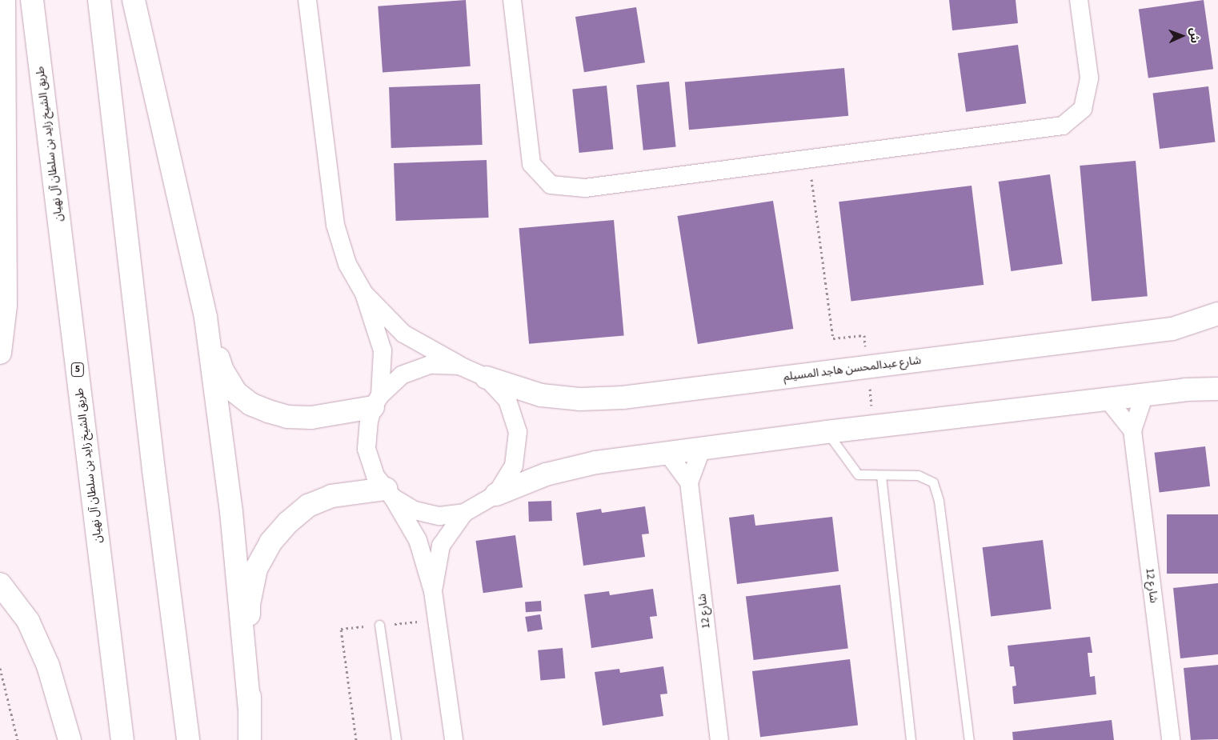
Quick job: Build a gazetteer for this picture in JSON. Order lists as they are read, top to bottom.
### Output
{
  "streets": {
    "main road": ["طريق الشيخ زايد بن سلطان آل نهيان", "شارع عبدالمحسن هاجد المسيلم", "5"],
    "street": ["شارع 12"]
  },
  "north": "right"
}
